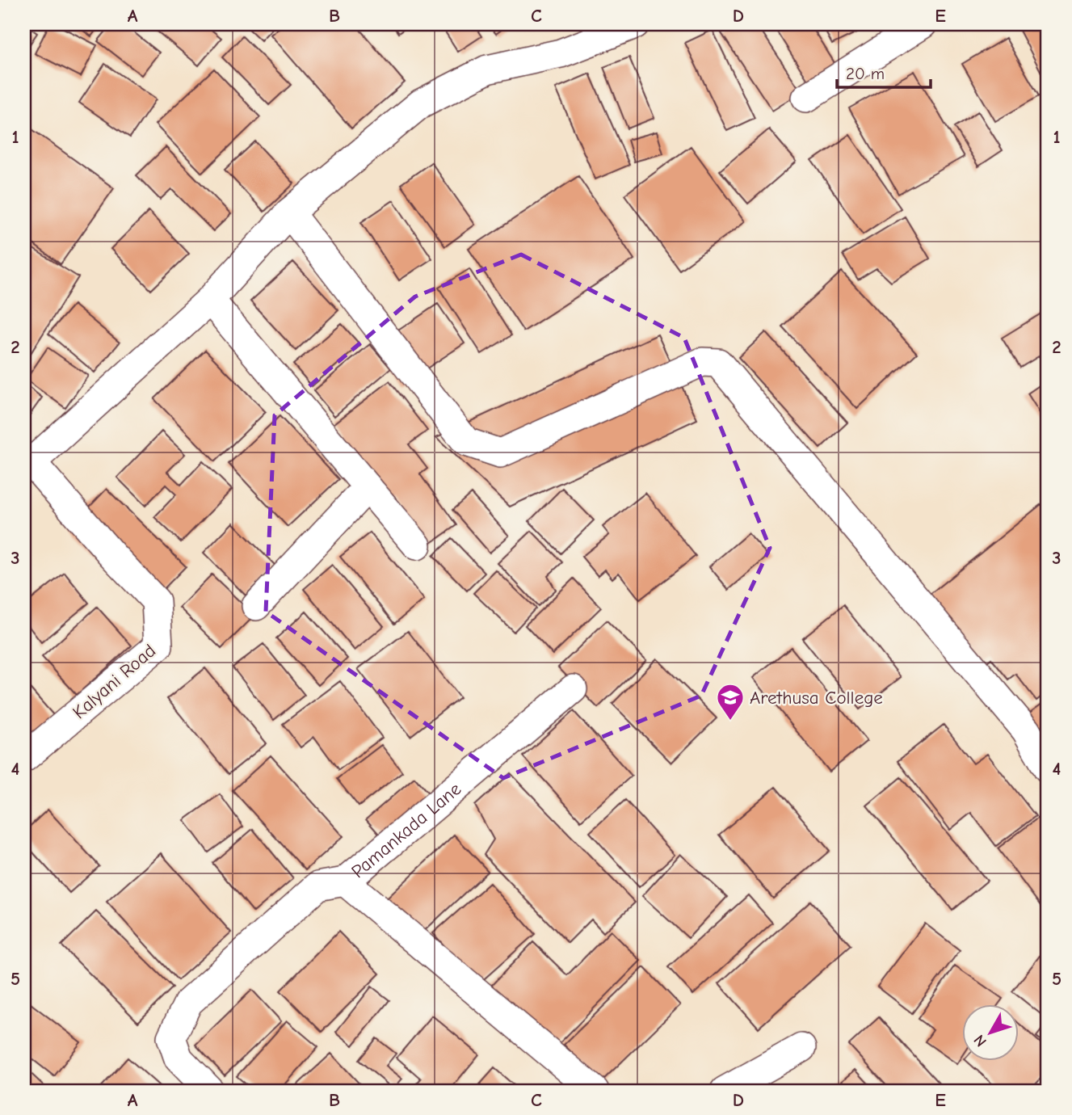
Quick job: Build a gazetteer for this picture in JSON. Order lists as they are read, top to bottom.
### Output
{
  "streets": {
    "street": ["Kalyani Road", "Pamankada Lane"]
  },
  "places": {
    "school or university": ["Arethusa College"]
  },
  "scale_bar": "20 m",
  "north": "bottom left",
  "grid": {
    "columns": [
      "A",
      "B",
      "C",
      "D",
      "E"
    ],
    "rows": [
      "1",
      "2",
      "3",
      "4",
      "5"
    ]
  }
}
